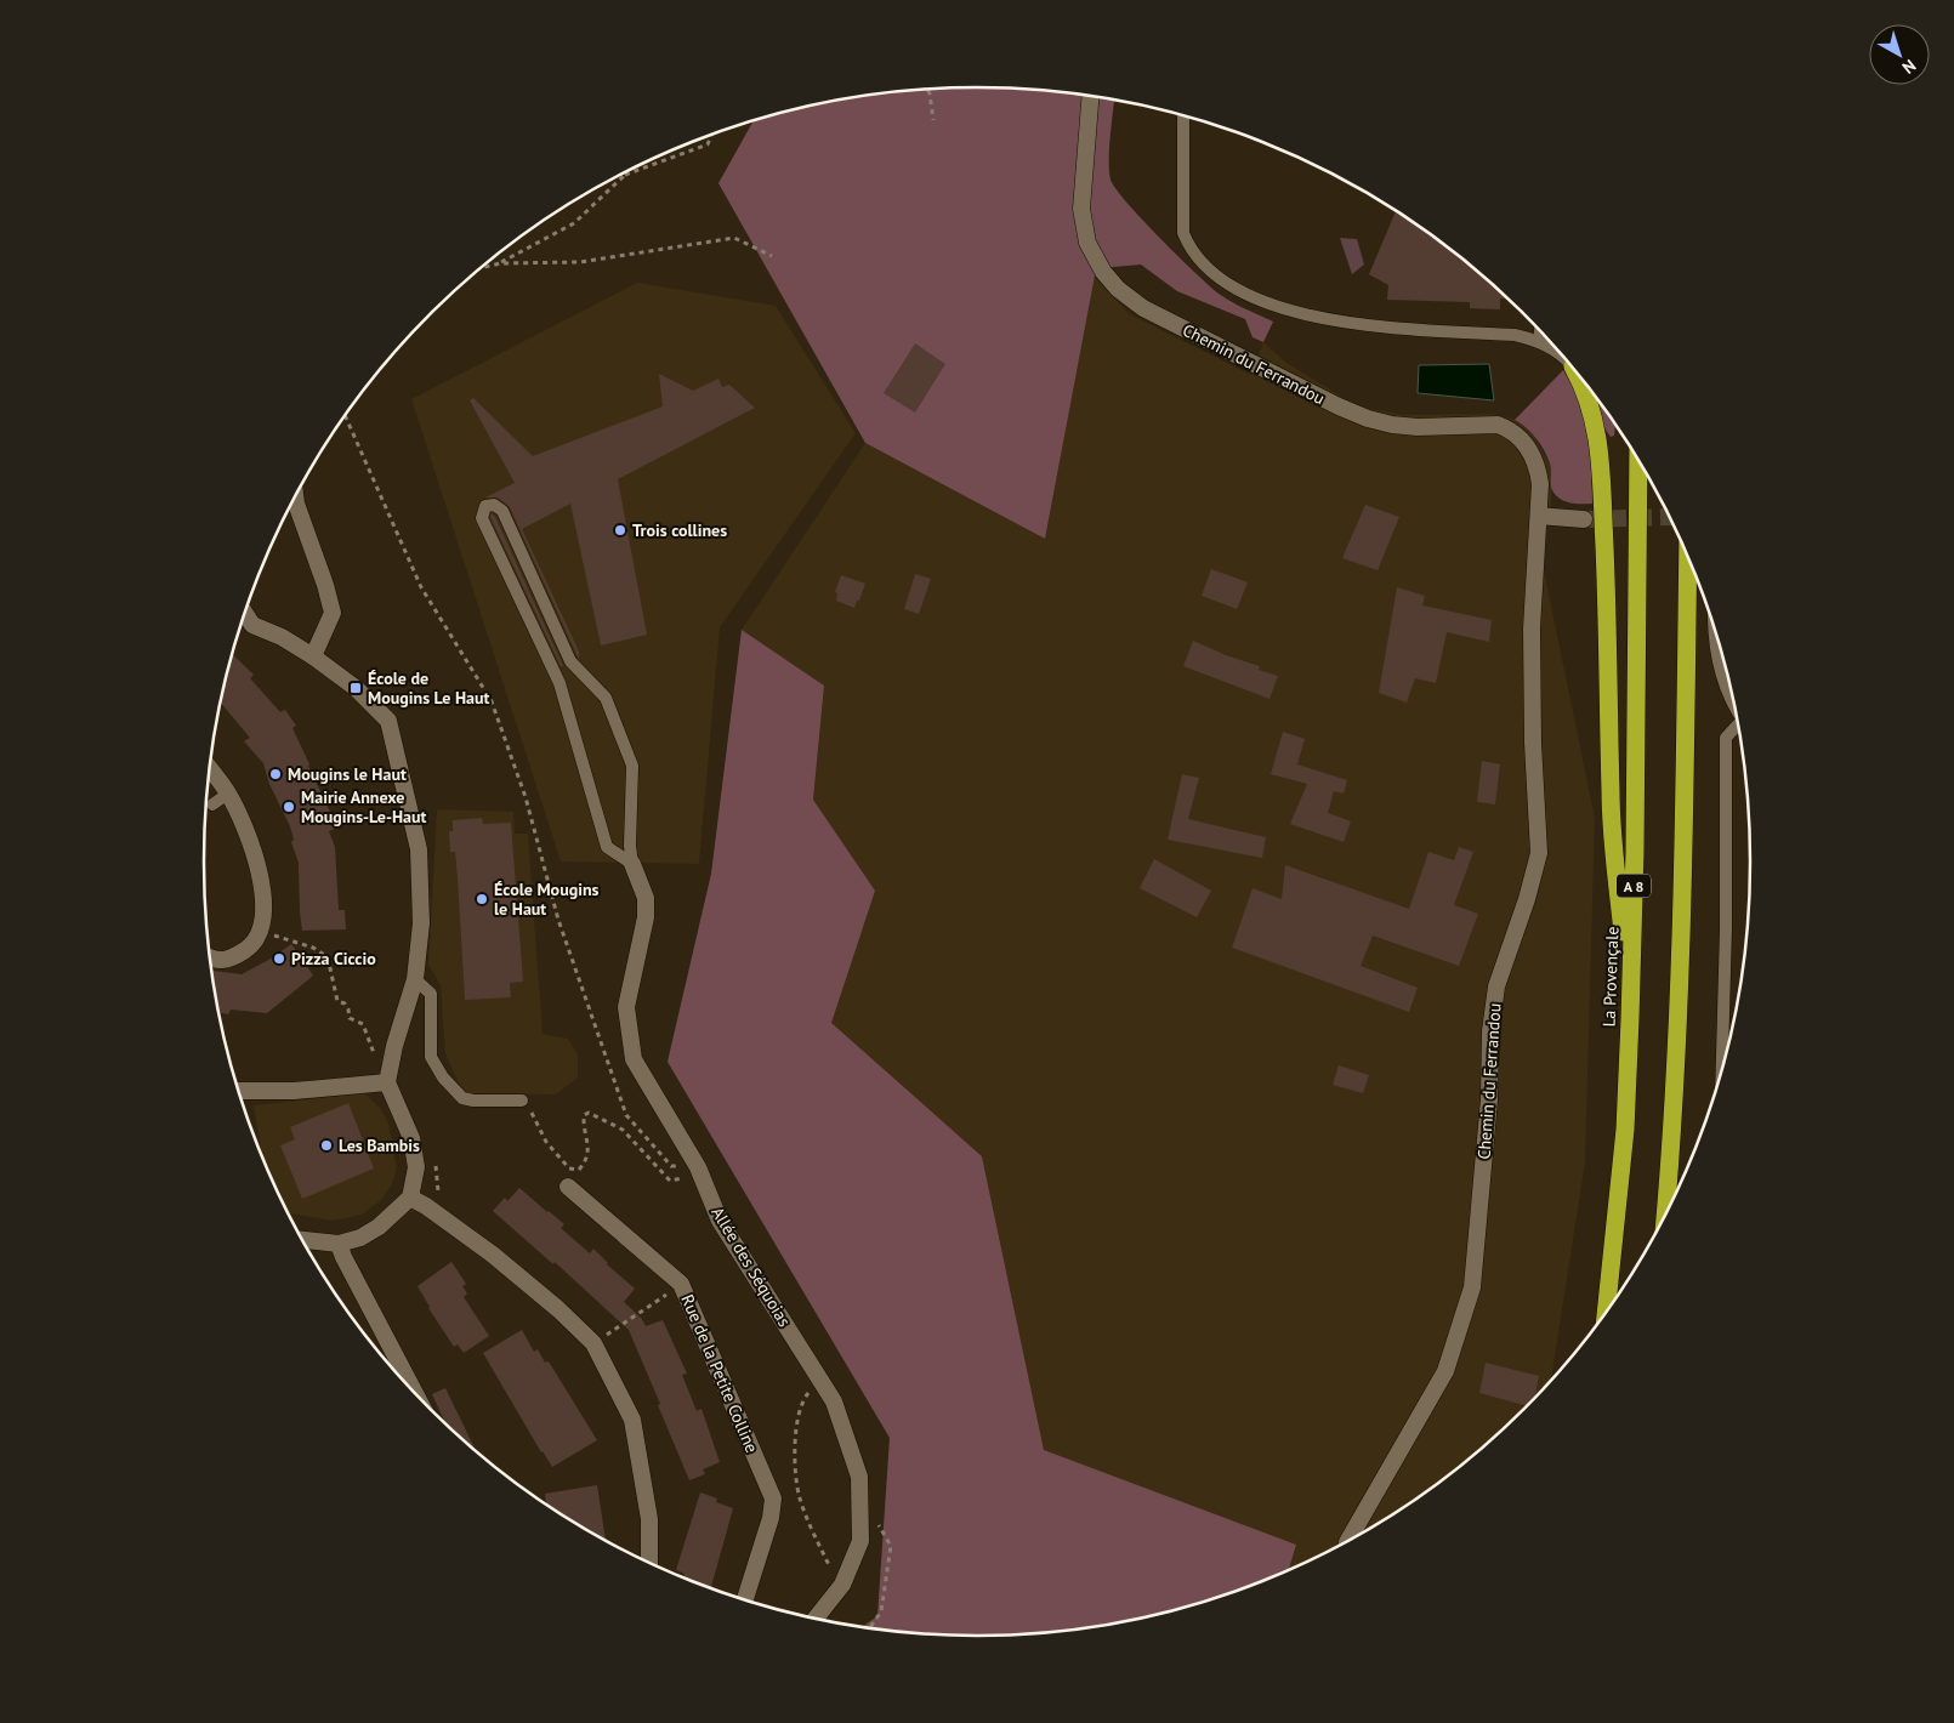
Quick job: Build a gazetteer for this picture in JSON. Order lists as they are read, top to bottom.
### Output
{
  "streets": {
    "highway": ["A 8", "La Provençale"],
    "street": ["Chemin du Ferrandou", "Allée des Séquoias", "Rue de la Petite Colline"]
  },
  "places": {
    "other": [
      "Trois collines",
      "Mougins le Haut",
      "Mairie Annexe Mougins-Le-Haut",
      "École Mougins le Haut",
      "Pizza Ciccio",
      "Les Bambis"
    ],
    "transit": ["École de Mougins Le Haut"]
  },
  "north": "bottom right"
}
